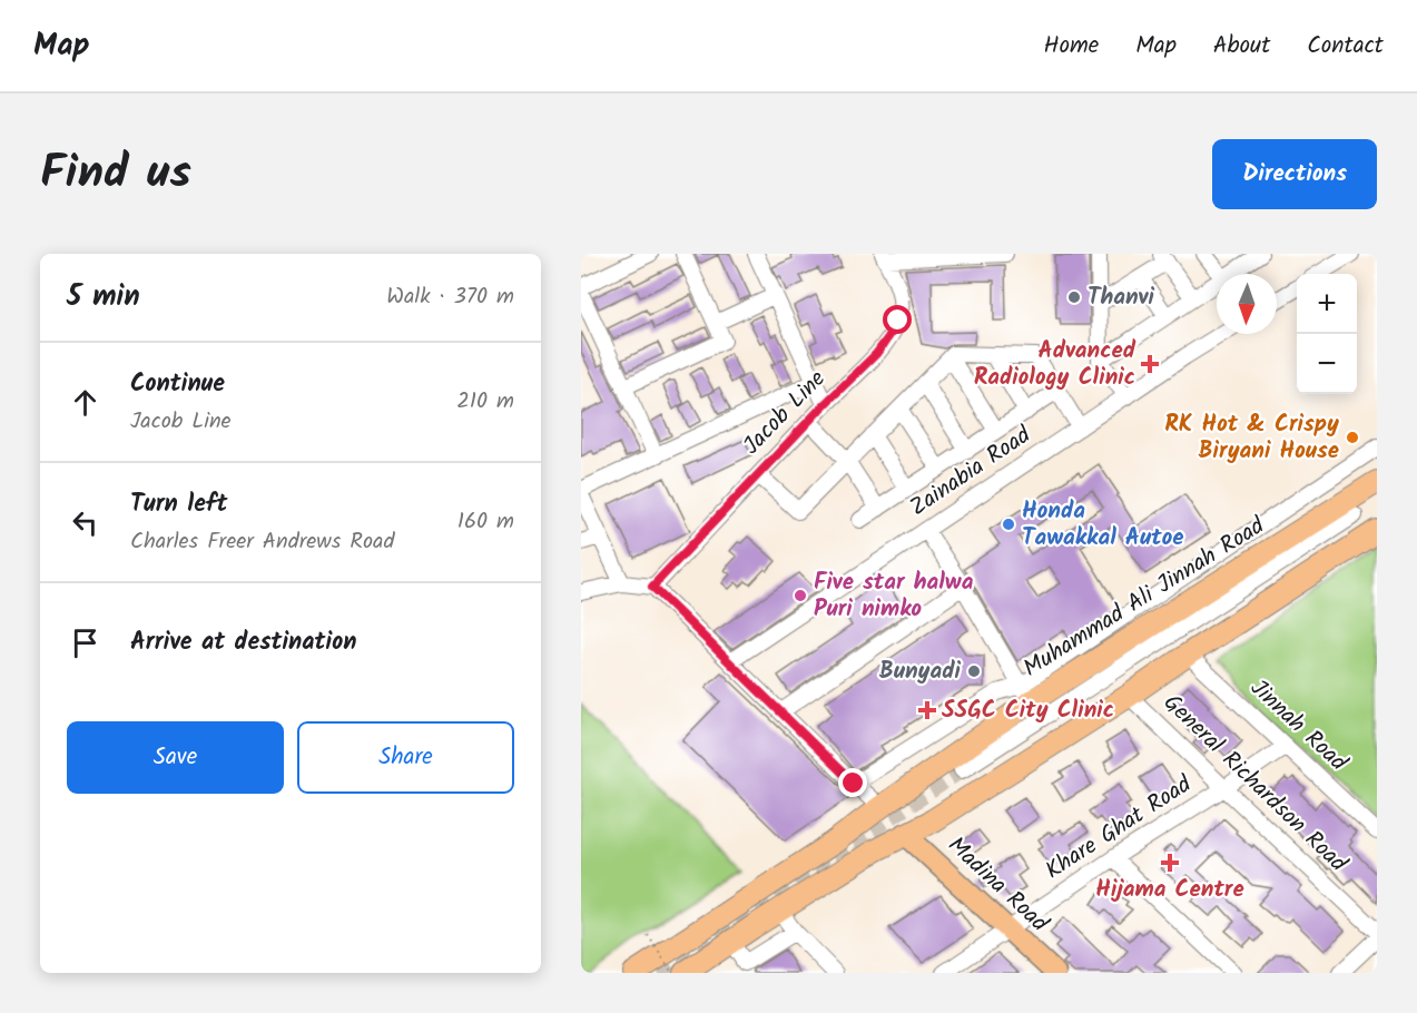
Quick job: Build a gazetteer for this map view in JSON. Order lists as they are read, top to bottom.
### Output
{
  "streets": {
    "highway": ["Muhammad Ali Jinnah Road"],
    "main road": ["Madina Road"],
    "street": [
      "Jacob Line",
      "Zainabia Road",
      "Jinnah Road",
      "General Richardson Road",
      "Khare Ghat Road"
    ]
  },
  "crossings": [
    ["Jinnah Road", "Khare Ghat Road"],
    ["General Richardson Road", "Khare Ghat Road"],
    ["Khare Ghat Road", "Madina Road"]
  ],
  "places": {
    "other": [
      "Thanvi",
      "RK Hot & Crispy Biryani House",
      "Honda Tawakkal Autoe",
      "Five star halwa Puri nimko",
      "Bunyadi"
    ],
    "health": ["Advanced Radiology Clinic", "SSGC City Clinic", "Hijama Centre"]
  },
  "north": "bottom",
  "page": {
    "header": "Map",
    "nav": [
      "Home",
      "Map",
      "About",
      "Contact"
    ],
    "title": "Find us",
    "buttons": [
      "Directions",
      ["Save", "Share"]
    ],
    "heading": ["5 min", "Walk · 370 m"],
    "map_buttons": ["+", "−"],
    "list": [
      ["Continue", "Jacob Line", "210 m"],
      ["Turn left", "Charles Freer Andrews Road", "160 m"],
      "Arrive at destination"
    ]
  }
}
